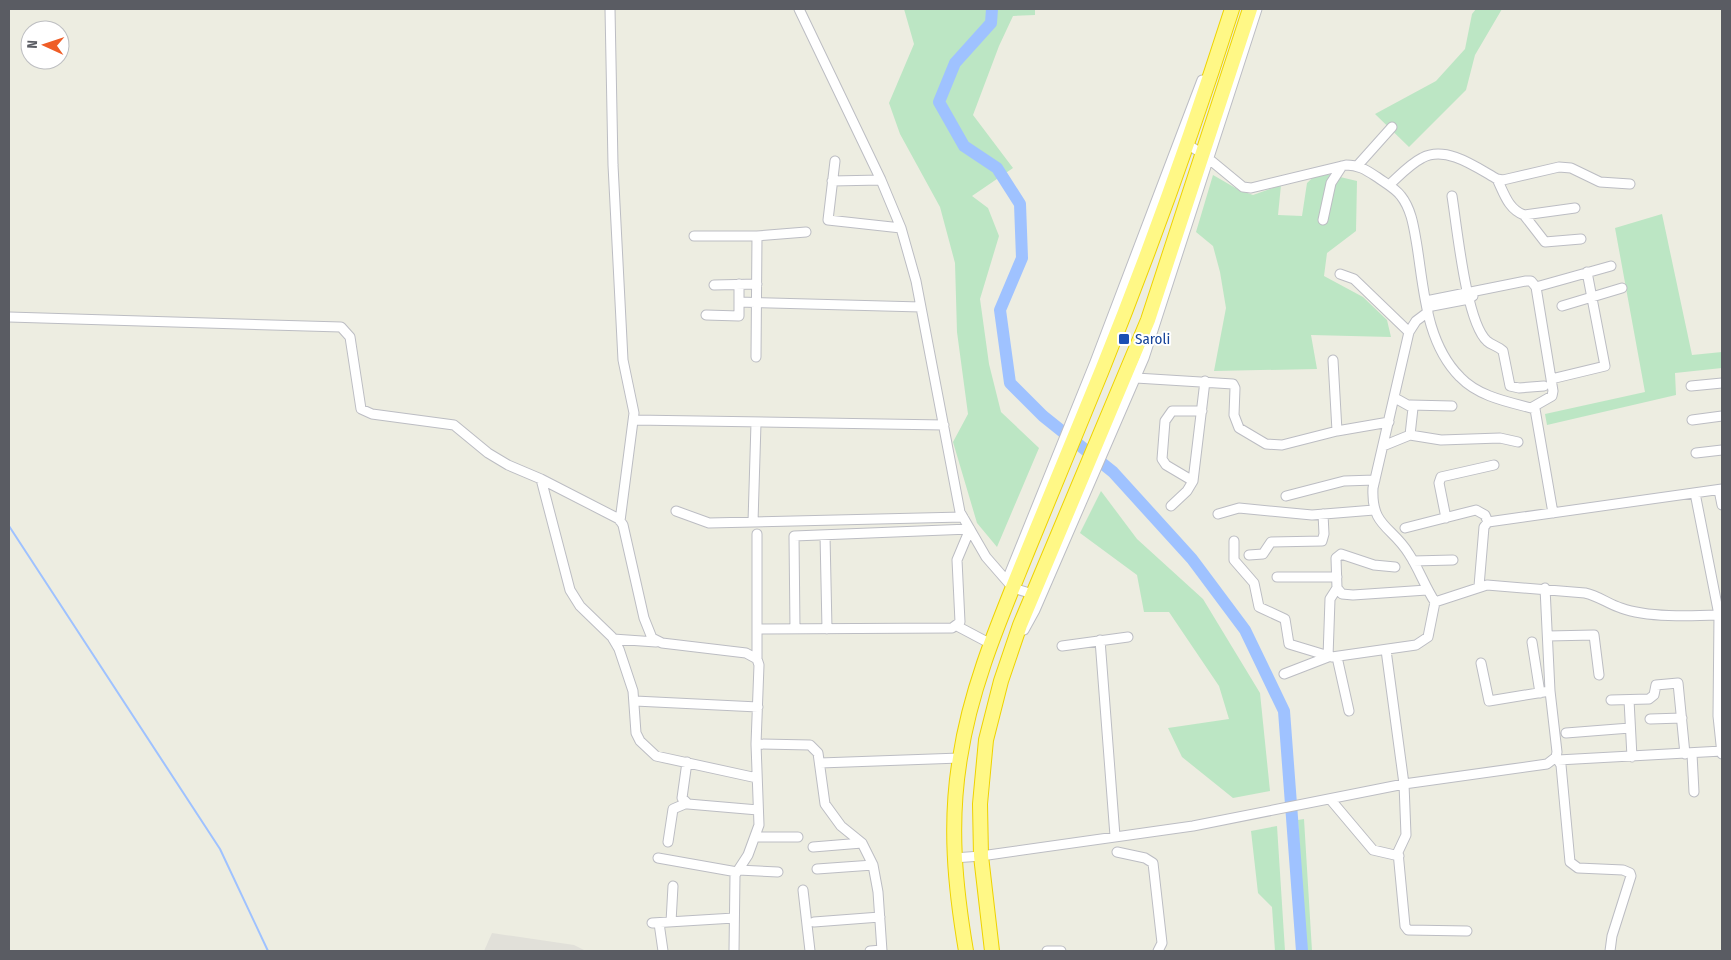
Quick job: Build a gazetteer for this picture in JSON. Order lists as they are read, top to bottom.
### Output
{
  "places": {
    "transit": ["Saroli"]
  },
  "north": "left"
}
